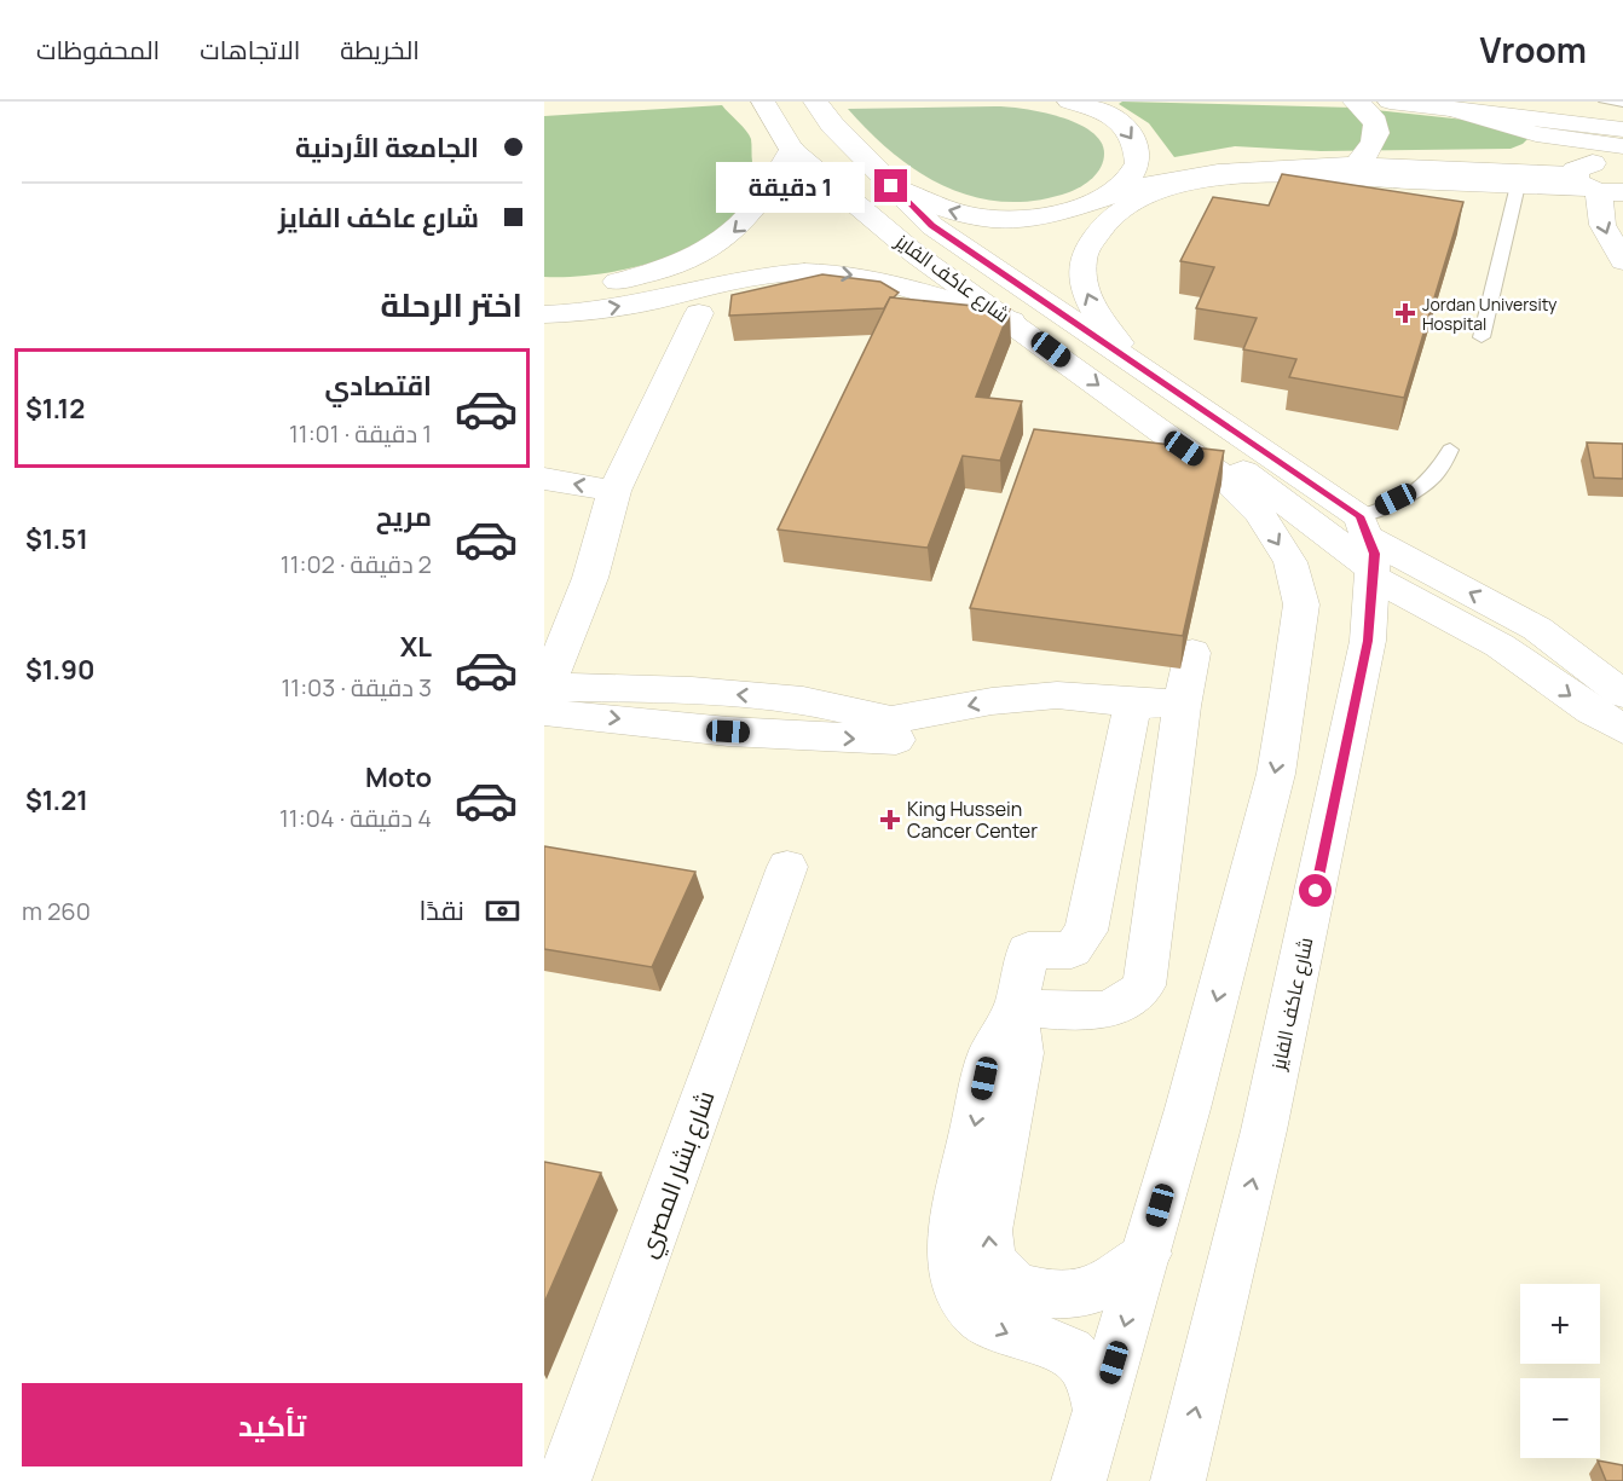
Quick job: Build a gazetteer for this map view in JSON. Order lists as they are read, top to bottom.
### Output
{
  "streets": {
    "main road": ["شارع عاكف الفايز", "شارع بشار المصري"]
  },
  "places": {
    "health": ["Jordan University Hospital", "King Hussein Cancer Center"]
  },
  "page": {
    "header": "Vroom",
    "nav": ["الخريطة", "الاتجاهات", "المحفوظات"],
    "banner": ["الجامعة الأردنية", "شارع عاكف الفايز"],
    "bubble": "1 دقيقة",
    "heading": "اختر الرحلة",
    "list": [
      {
        "name": "اقتصادي",
        "note": "1 دقيقة · 11:01",
        "value": "$1.12"
      },
      {
        "name": "مريح",
        "note": "2 دقيقة · 11:02",
        "value": "$1.51"
      },
      {
        "name": "XL",
        "note": "3 دقيقة · 11:03",
        "value": "$1.90"
      },
      {
        "name": "Moto",
        "note": "4 دقيقة · 11:04",
        "value": "$1.21"
      }
    ],
    "pay": ["نقدًا", "260 m"],
    "map_buttons": ["+", "−"],
    "buttons": "تأكيد"
  }
}
